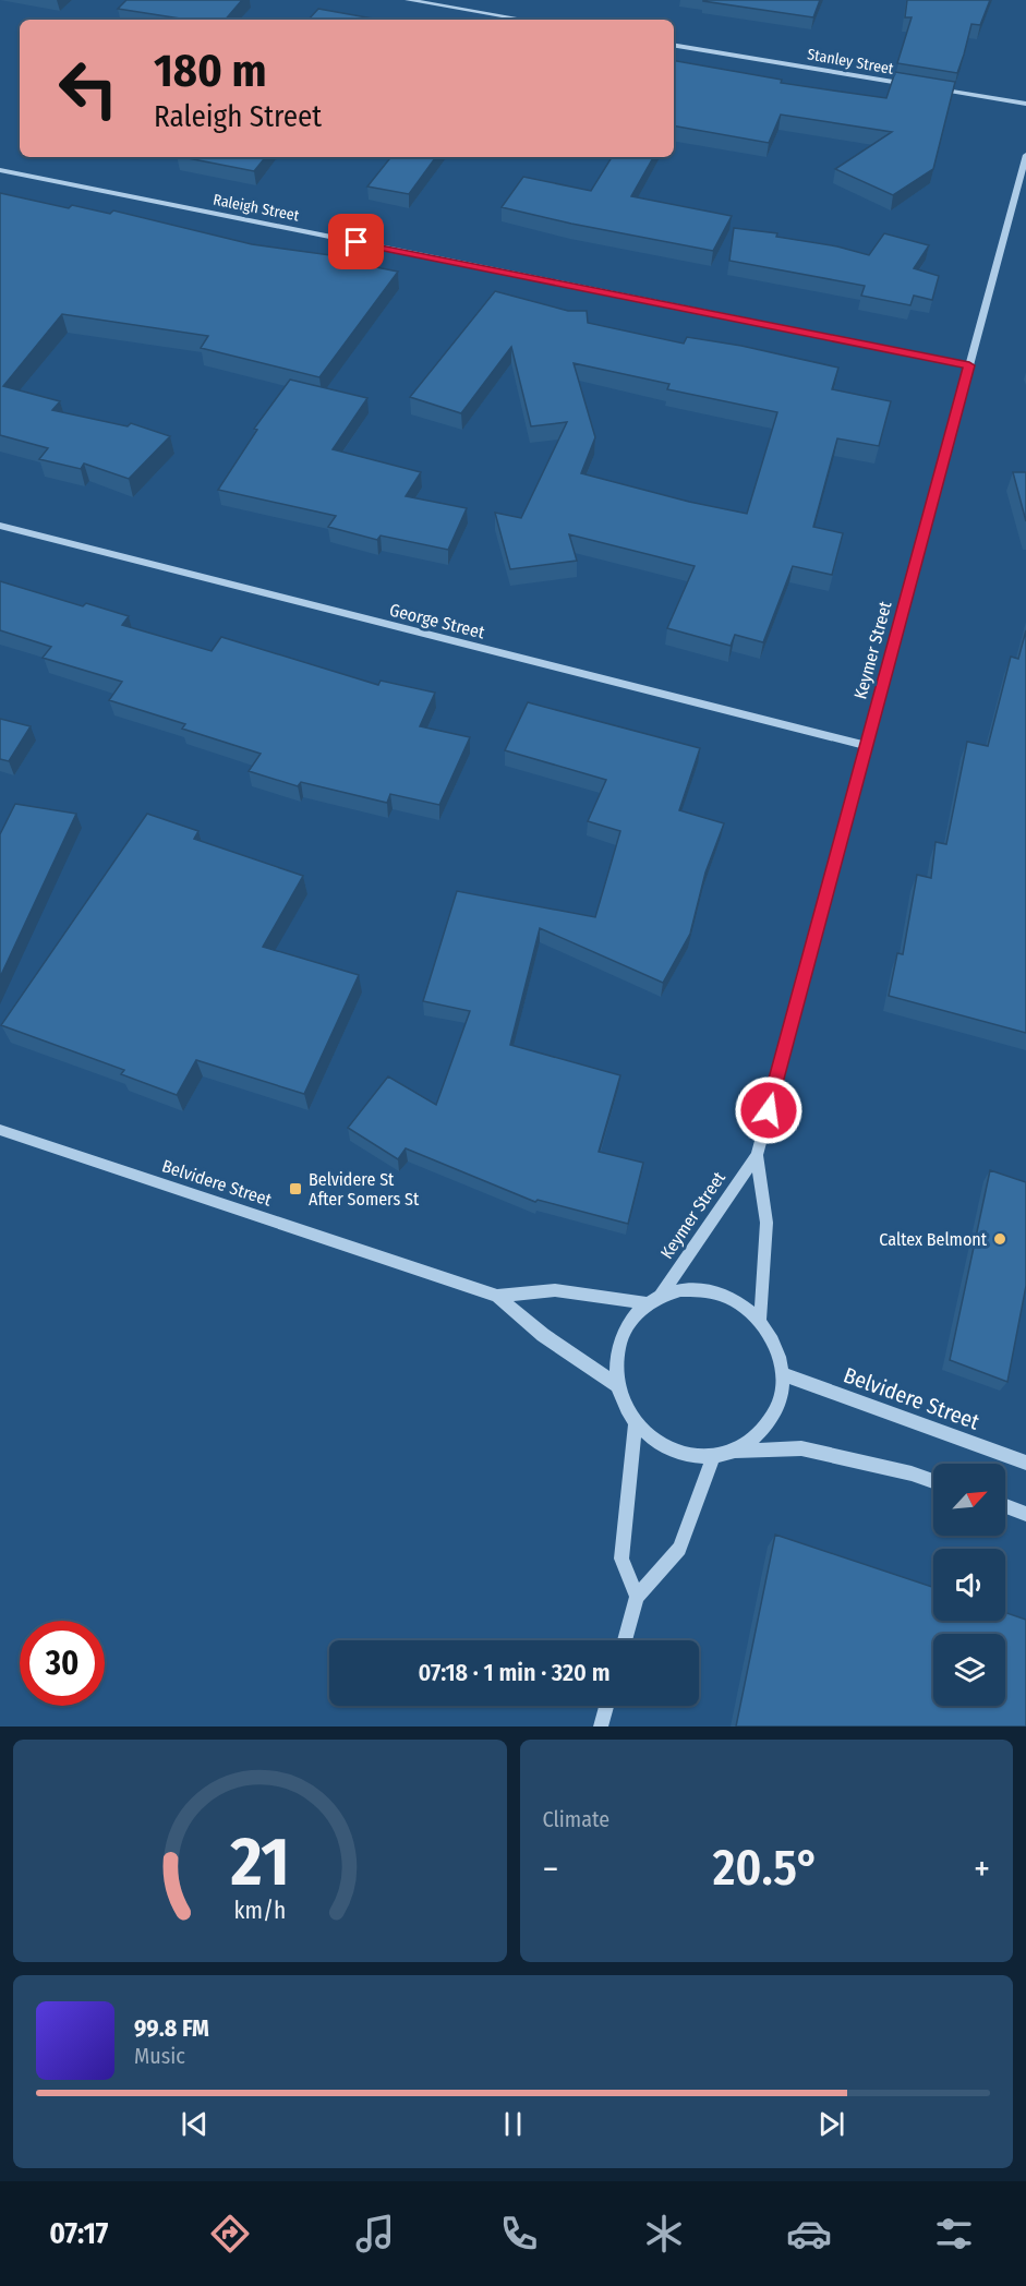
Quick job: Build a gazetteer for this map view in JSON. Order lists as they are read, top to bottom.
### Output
{
  "streets": {
    "street": [
      "Stanley Street",
      "Raleigh Street",
      "George Street",
      "Keymer Street",
      "Belvidere Street"
    ]
  },
  "crossings": [
    ["Raleigh Street", "Keymer Street"],
    ["George Street", "Keymer Street"],
    ["Keymer Street", "Belvidere Street"]
  ],
  "places": {
    "transit": ["Belvidere St After Somers St"],
    "other": ["Caltex Belmont"]
  },
  "north": "top right",
  "page": {
    "turn": ["180 m", "Raleigh Street"],
    "limit": "30",
    "trip": "07:18 · 1 min · 320 m",
    "tile": "Climate",
    "heat": ["−", "20.5°", "+"],
    "song": ["99.8 FM", "Music"],
    "tabs": "07:17",
    "gauge": ["21", "km/h"]
  }
}
